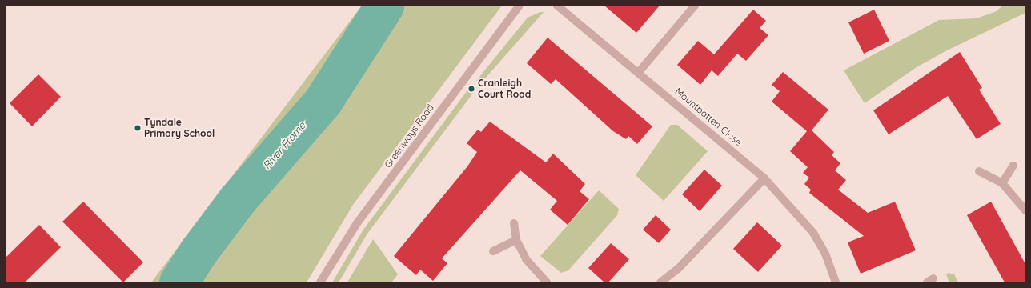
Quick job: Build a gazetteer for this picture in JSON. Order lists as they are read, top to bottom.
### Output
{
  "streets": {
    "street": ["Mountbatten Close", "Greenways Road"]
  },
  "water": ["River Frome"],
  "places": ["Cranleigh Court Road", "Tyndale Primary School"]
}
